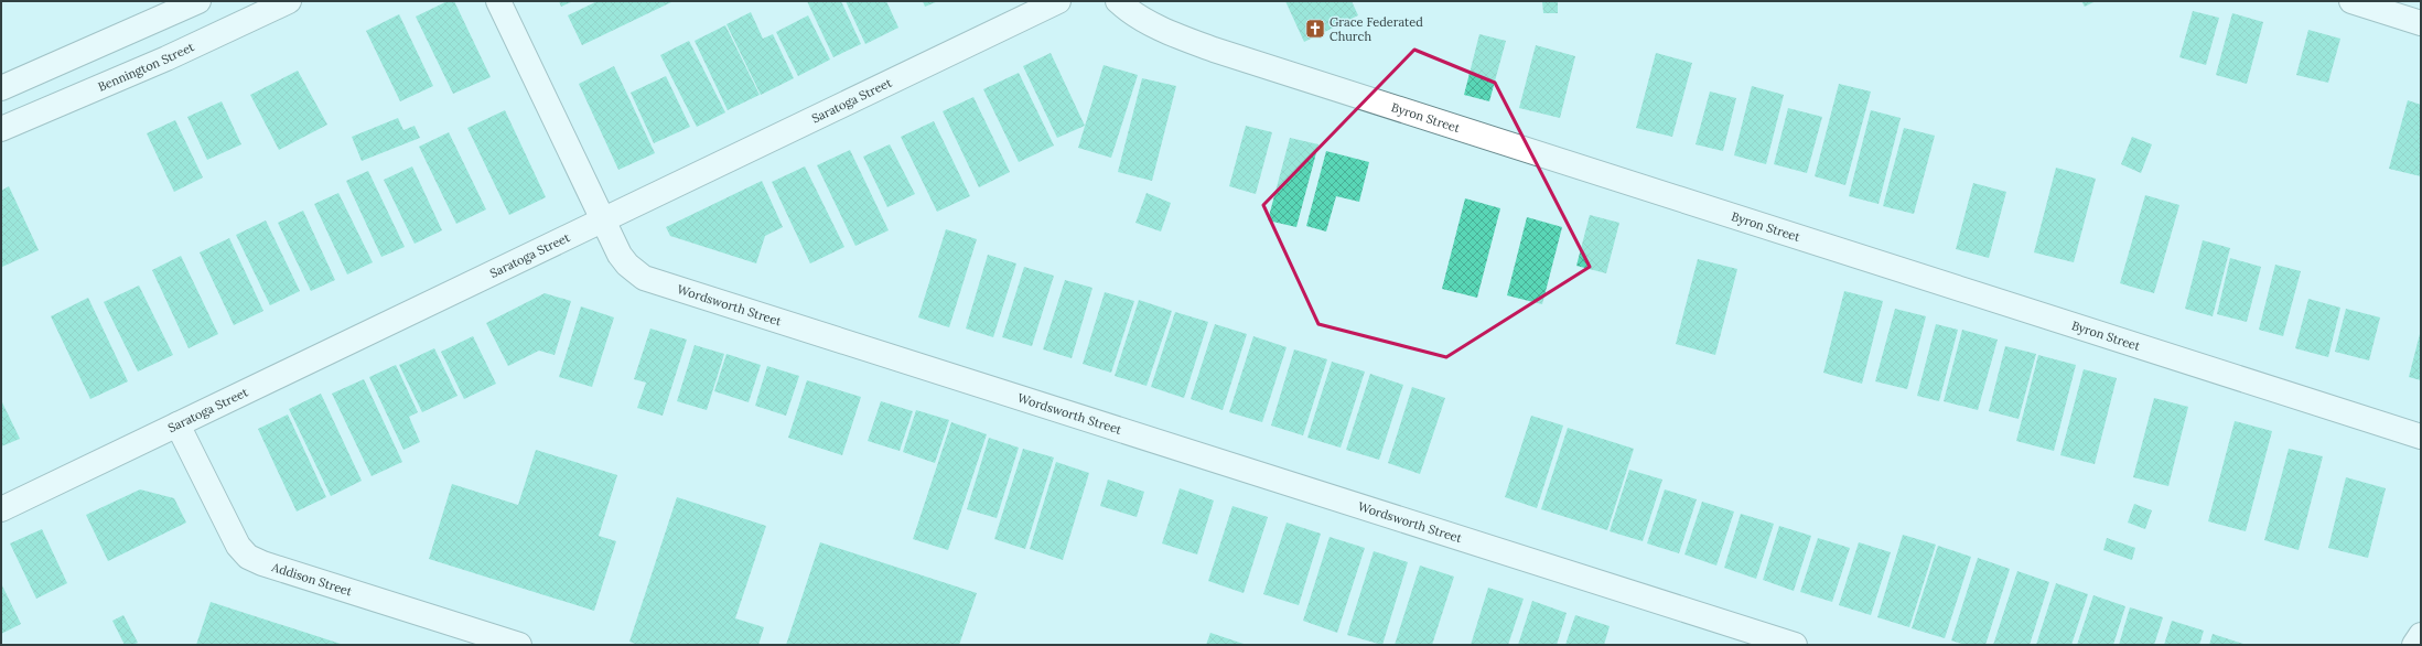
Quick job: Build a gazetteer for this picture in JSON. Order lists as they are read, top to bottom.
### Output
{
  "streets": {
    "street": [
      "Bennington Street",
      "Saratoga Street",
      "Byron Street",
      "Wordsworth Street",
      "Addison Street"
    ]
  },
  "crossings": [
    ["Saratoga Street", "Wordsworth Street"],
    ["Saratoga Street", "Addison Street"]
  ],
  "places": {
    "church": ["Grace Federated Church"]
  }
}
